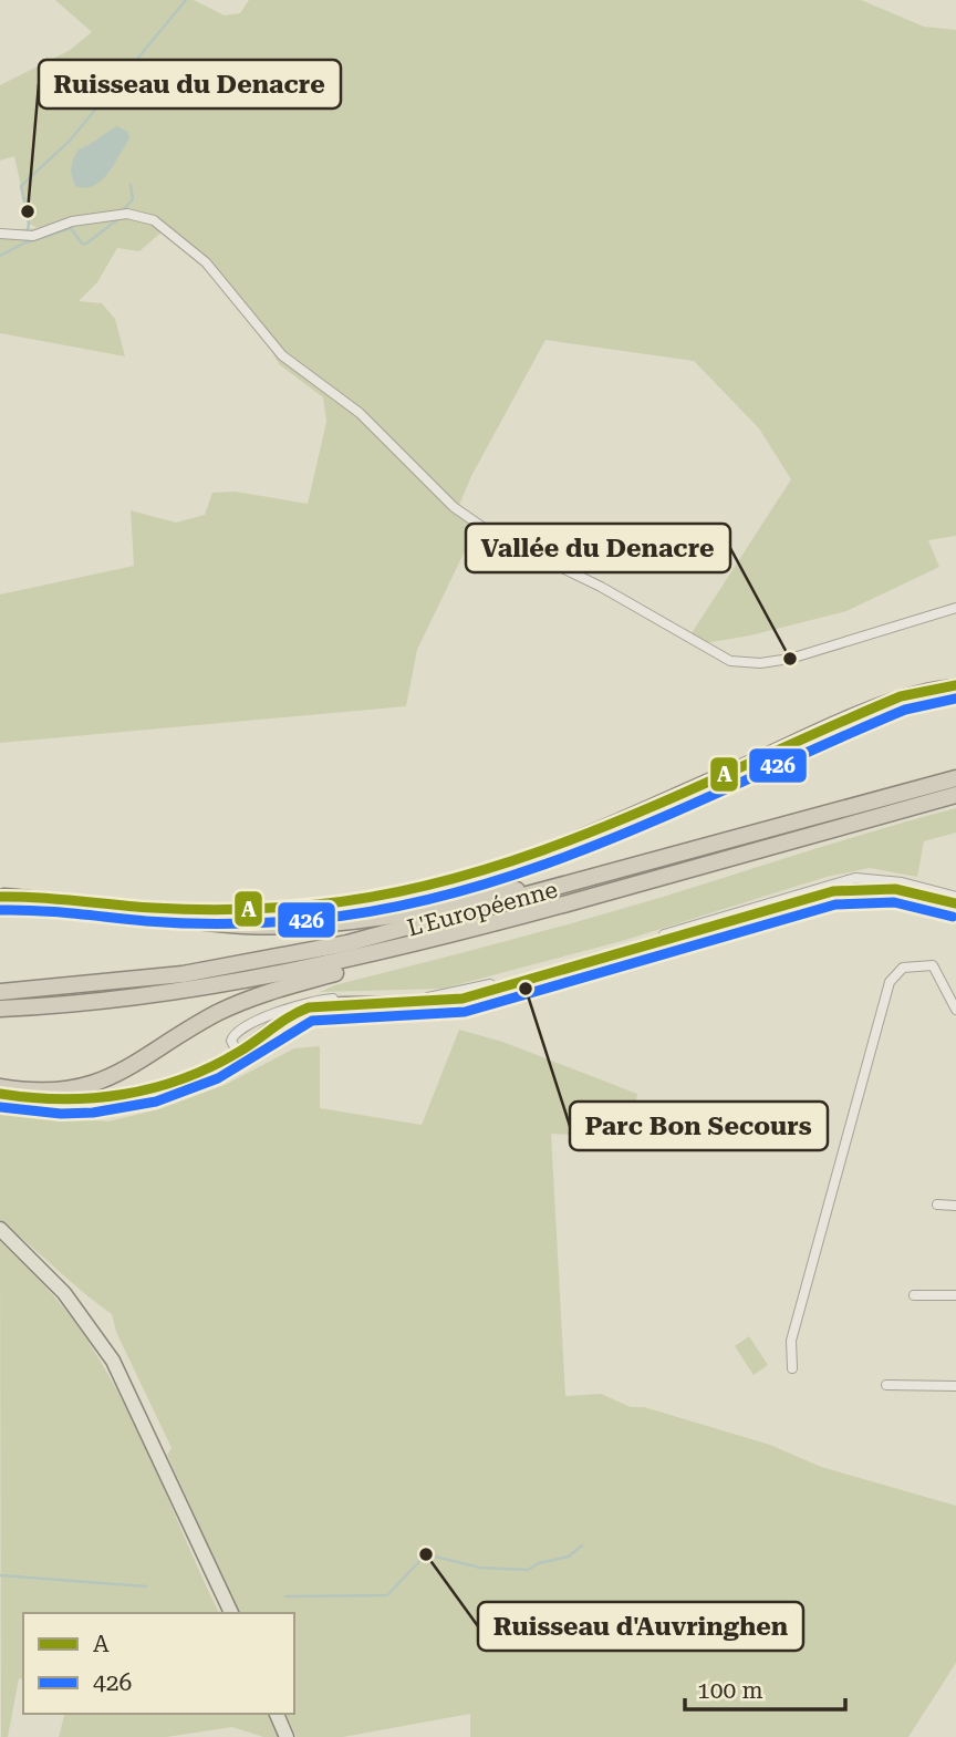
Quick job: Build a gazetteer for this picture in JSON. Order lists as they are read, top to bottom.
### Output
{
  "streets": {
    "highway": ["L'Européenne"]
  },
  "places": [
    "Ruisseau du Denacre",
    "Vallée du Denacre",
    "Parc Bon Secours",
    "Ruisseau d'Auvringhen"
  ],
  "lines": ["transit line A", "transit line 426"],
  "legend": ["A", "426"],
  "scale_bar": "100 m"
}
